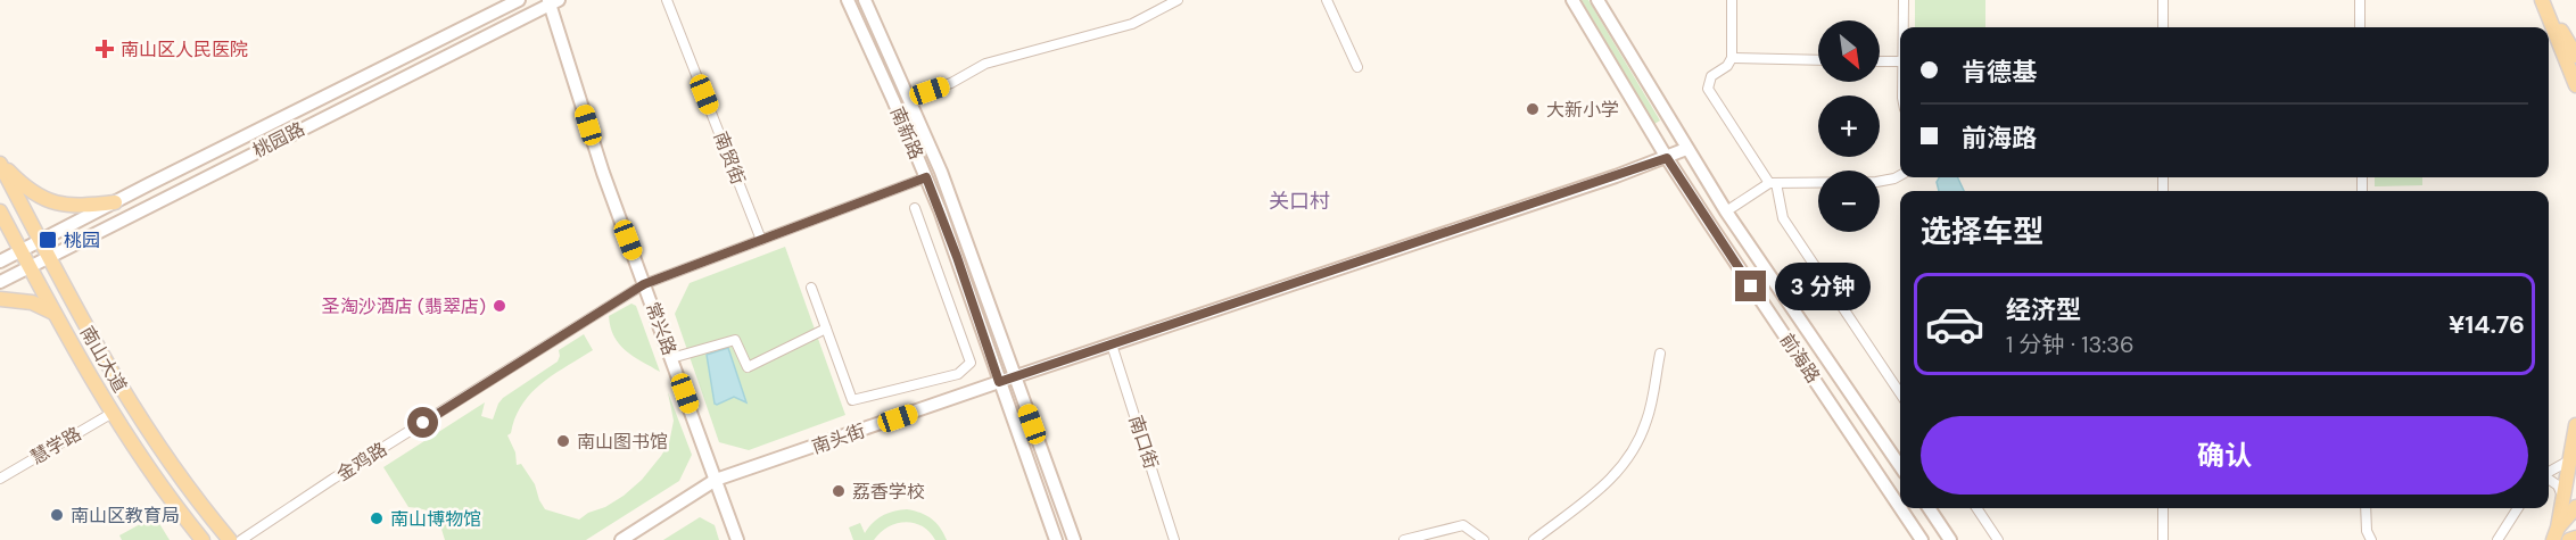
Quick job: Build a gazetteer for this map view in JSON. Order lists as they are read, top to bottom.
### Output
{
  "streets": {
    "main road": [
      "南新路",
      "桃园路",
      "常兴路",
      "前海路",
      "南山大道",
      "南头街"
    ],
    "street": [
      "南贸街",
      "南口街",
      "慧学路",
      "金鸡路"
    ]
  },
  "crossings": [
    ["南新路", "南头街"],
    ["南新路", "金鸡路"],
    ["桃园路", "常兴路"],
    ["桃园路", "南山大道"],
    ["南贸街", "金鸡路"],
    ["常兴路", "南头街"],
    ["常兴路", "金鸡路"],
    ["前海路", "南头街"],
    ["南山大道", "慧学路"],
    ["南头街", "南口街"]
  ],
  "districts": ["关口村"],
  "places": {
    "health": ["南山区人民医院"],
    "other": [
      "大新小学",
      "圣淘沙酒店 (翡翠店)",
      "南山图书馆",
      "荔香学校",
      "南山区教育局",
      "南山博物馆"
    ],
    "transit": ["桃园"]
  },
  "north": "bottom right",
  "page": {
    "map_buttons": ["+", "−"],
    "banner": ["肯德基", "前海路"],
    "heading": "选择车型",
    "bubble": "3 分钟",
    "list": [
      {
        "name": "经济型",
        "note": "1 分钟 · 13:36",
        "value": "¥14.76"
      }
    ],
    "buttons": "确认"
  }
}
